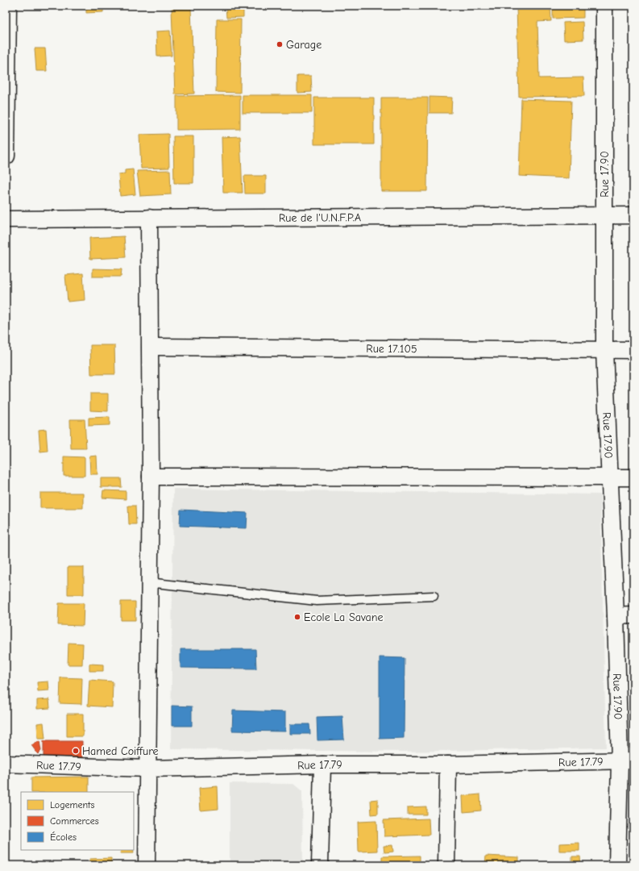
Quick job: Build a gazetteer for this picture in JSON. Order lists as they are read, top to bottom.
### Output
{
  "streets": {
    "street": [
      "Rue 17.90",
      "Rue de l'U.N.F.P.A",
      "Rue 17.105",
      "Rue 17.79"
    ]
  },
  "crossings": [
    ["Rue 17.90", "Rue de l'U.N.F.P.A"],
    ["Rue 17.90", "Rue 17.105"],
    ["Rue 17.90", "Rue 17.79"]
  ],
  "places": ["Garage", "Ecole La Savane", "Hamed Coiffure"],
  "legend": ["Logements", "Commerces", "Écoles"]
}
